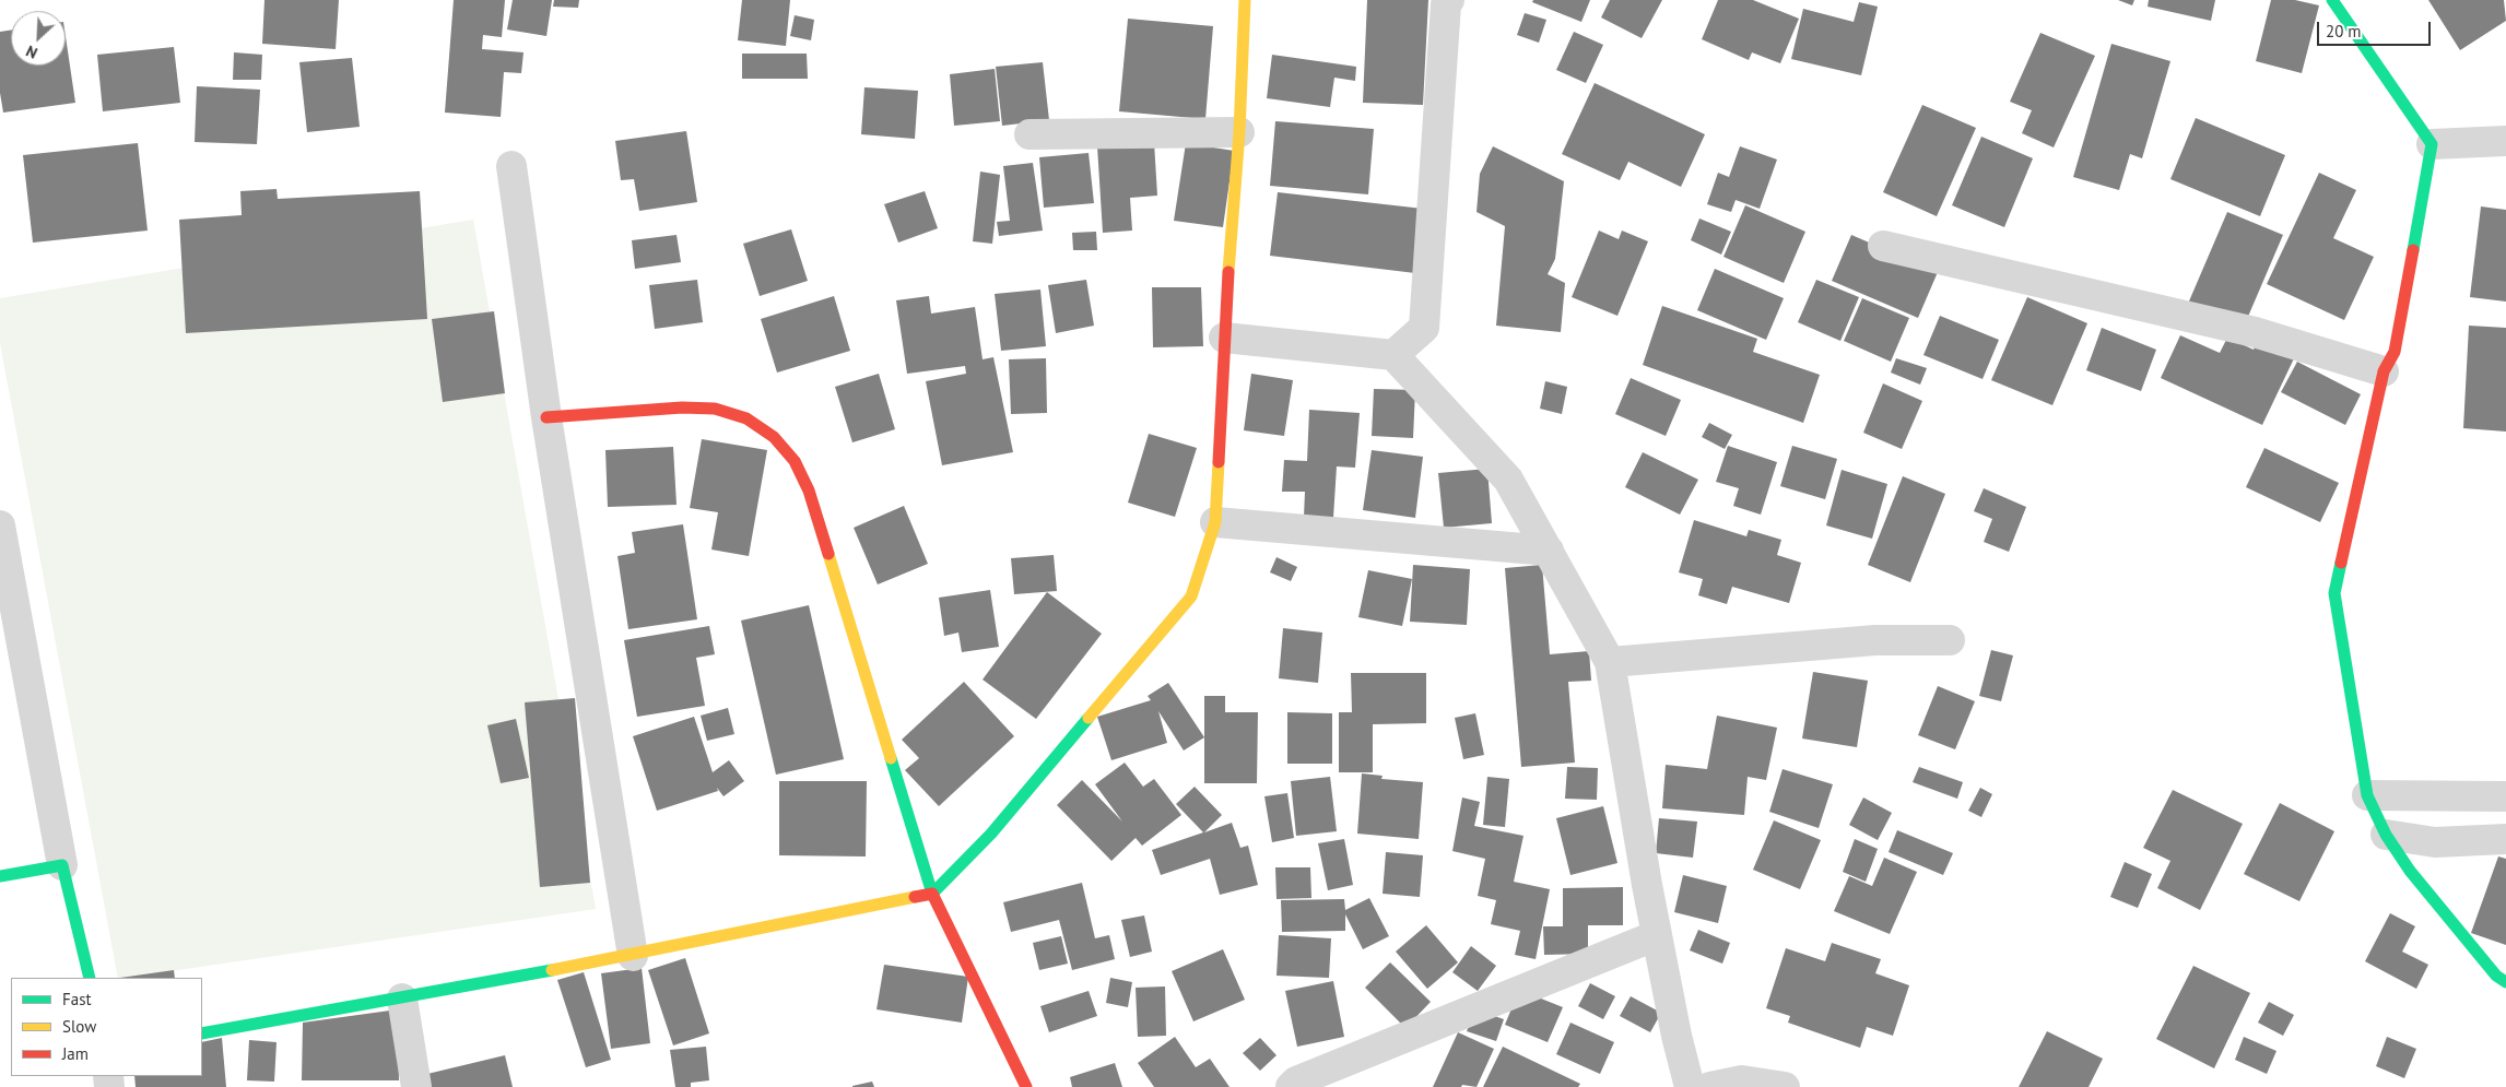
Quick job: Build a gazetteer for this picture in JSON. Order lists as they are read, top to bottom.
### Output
{
  "legend": ["Fast", "Slow", "Jam"],
  "scale_bar": "20 m",
  "north": "bottom left"
}
